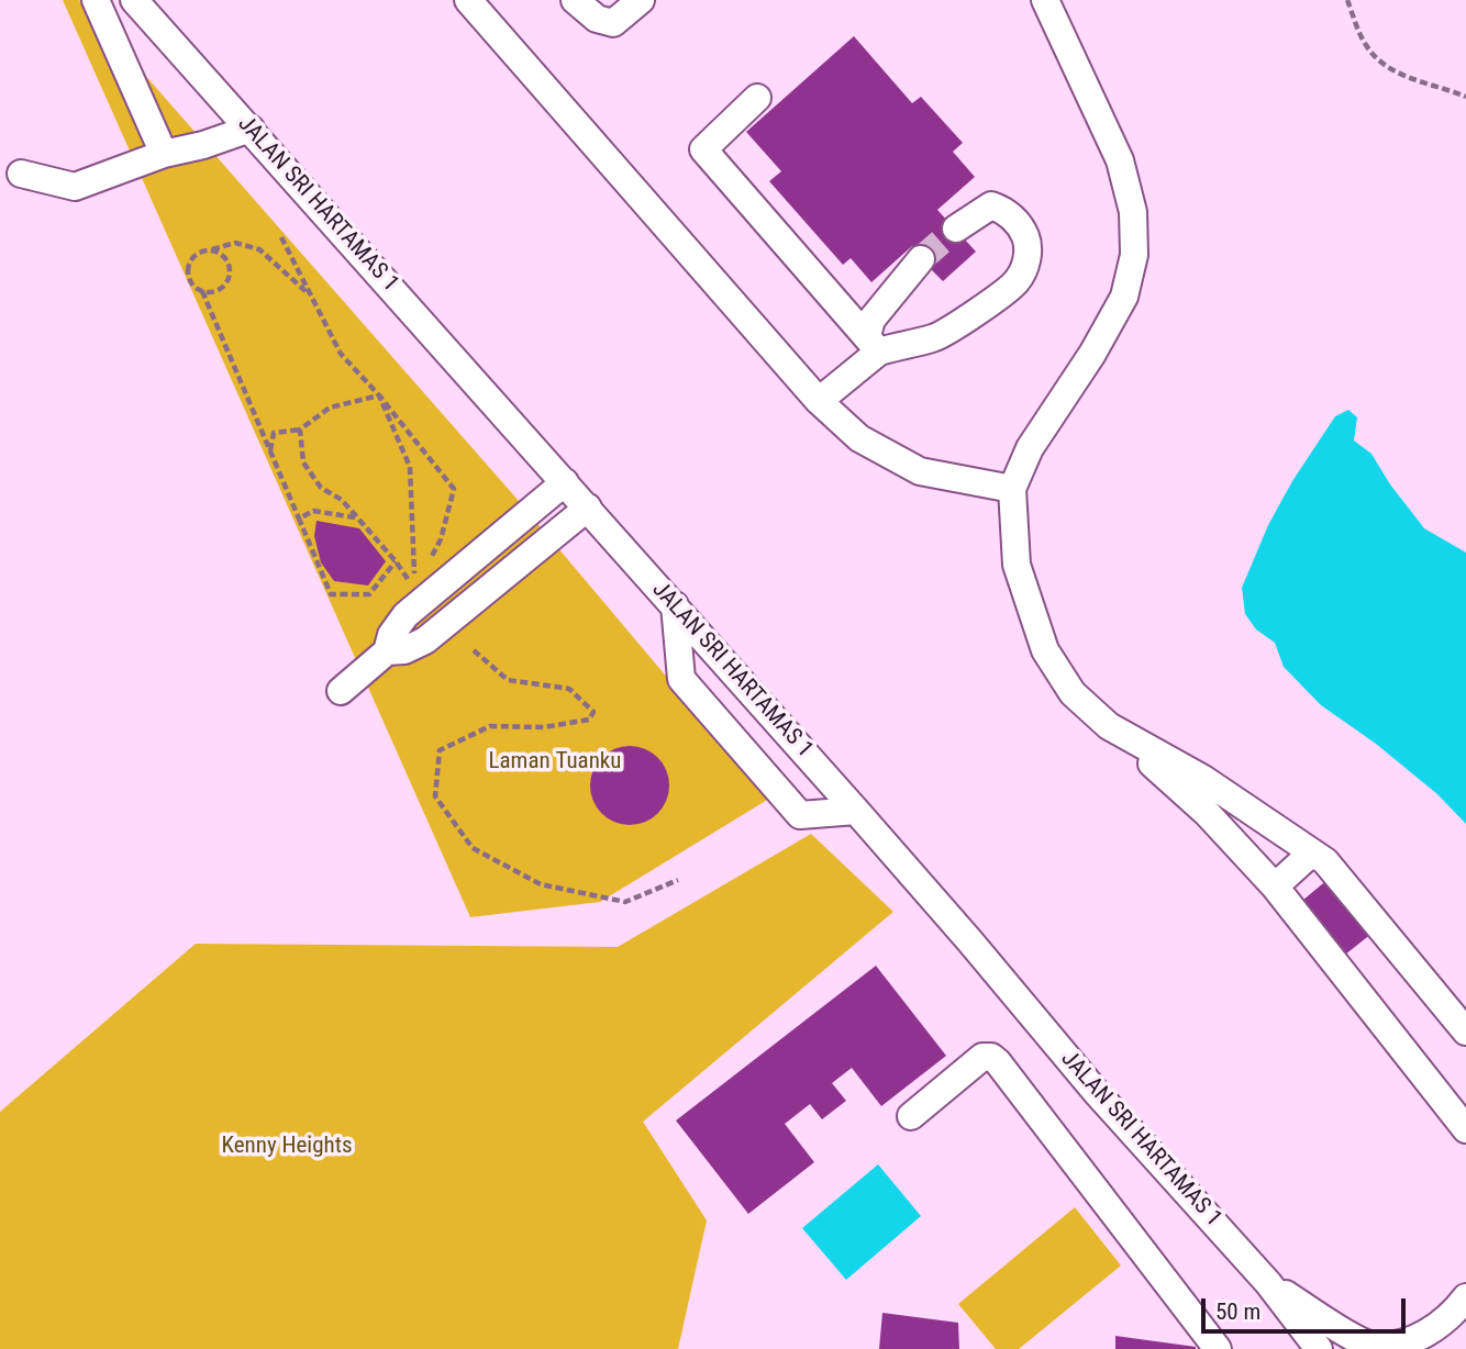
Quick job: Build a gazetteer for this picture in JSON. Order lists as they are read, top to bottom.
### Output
{
  "streets": {
    "street": ["JALAN SRI HARTAMAS 1"]
  },
  "parks": ["Laman Tuanku", "Kenny Heights"],
  "scale_bar": "50 m"
}
